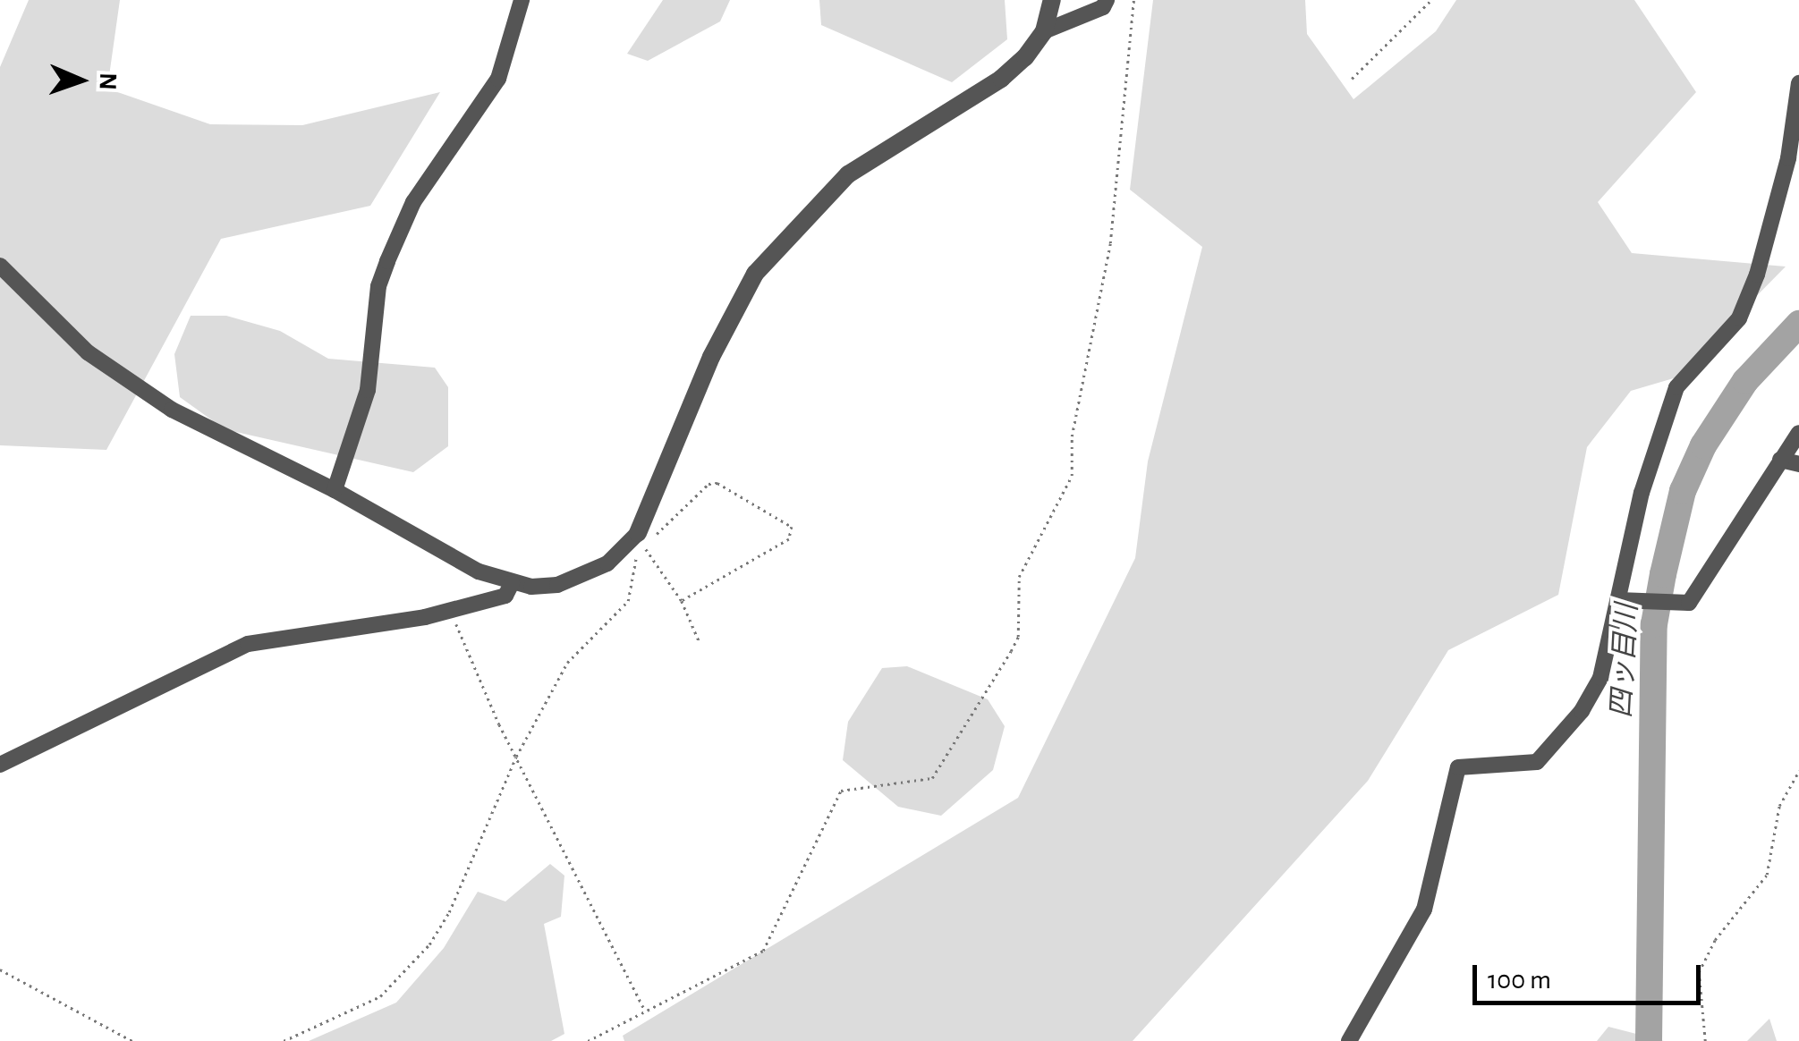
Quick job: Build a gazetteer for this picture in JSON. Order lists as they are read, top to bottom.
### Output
{
  "water": ["四ッ目川"],
  "scale_bar": "100 m",
  "north": "right"
}
